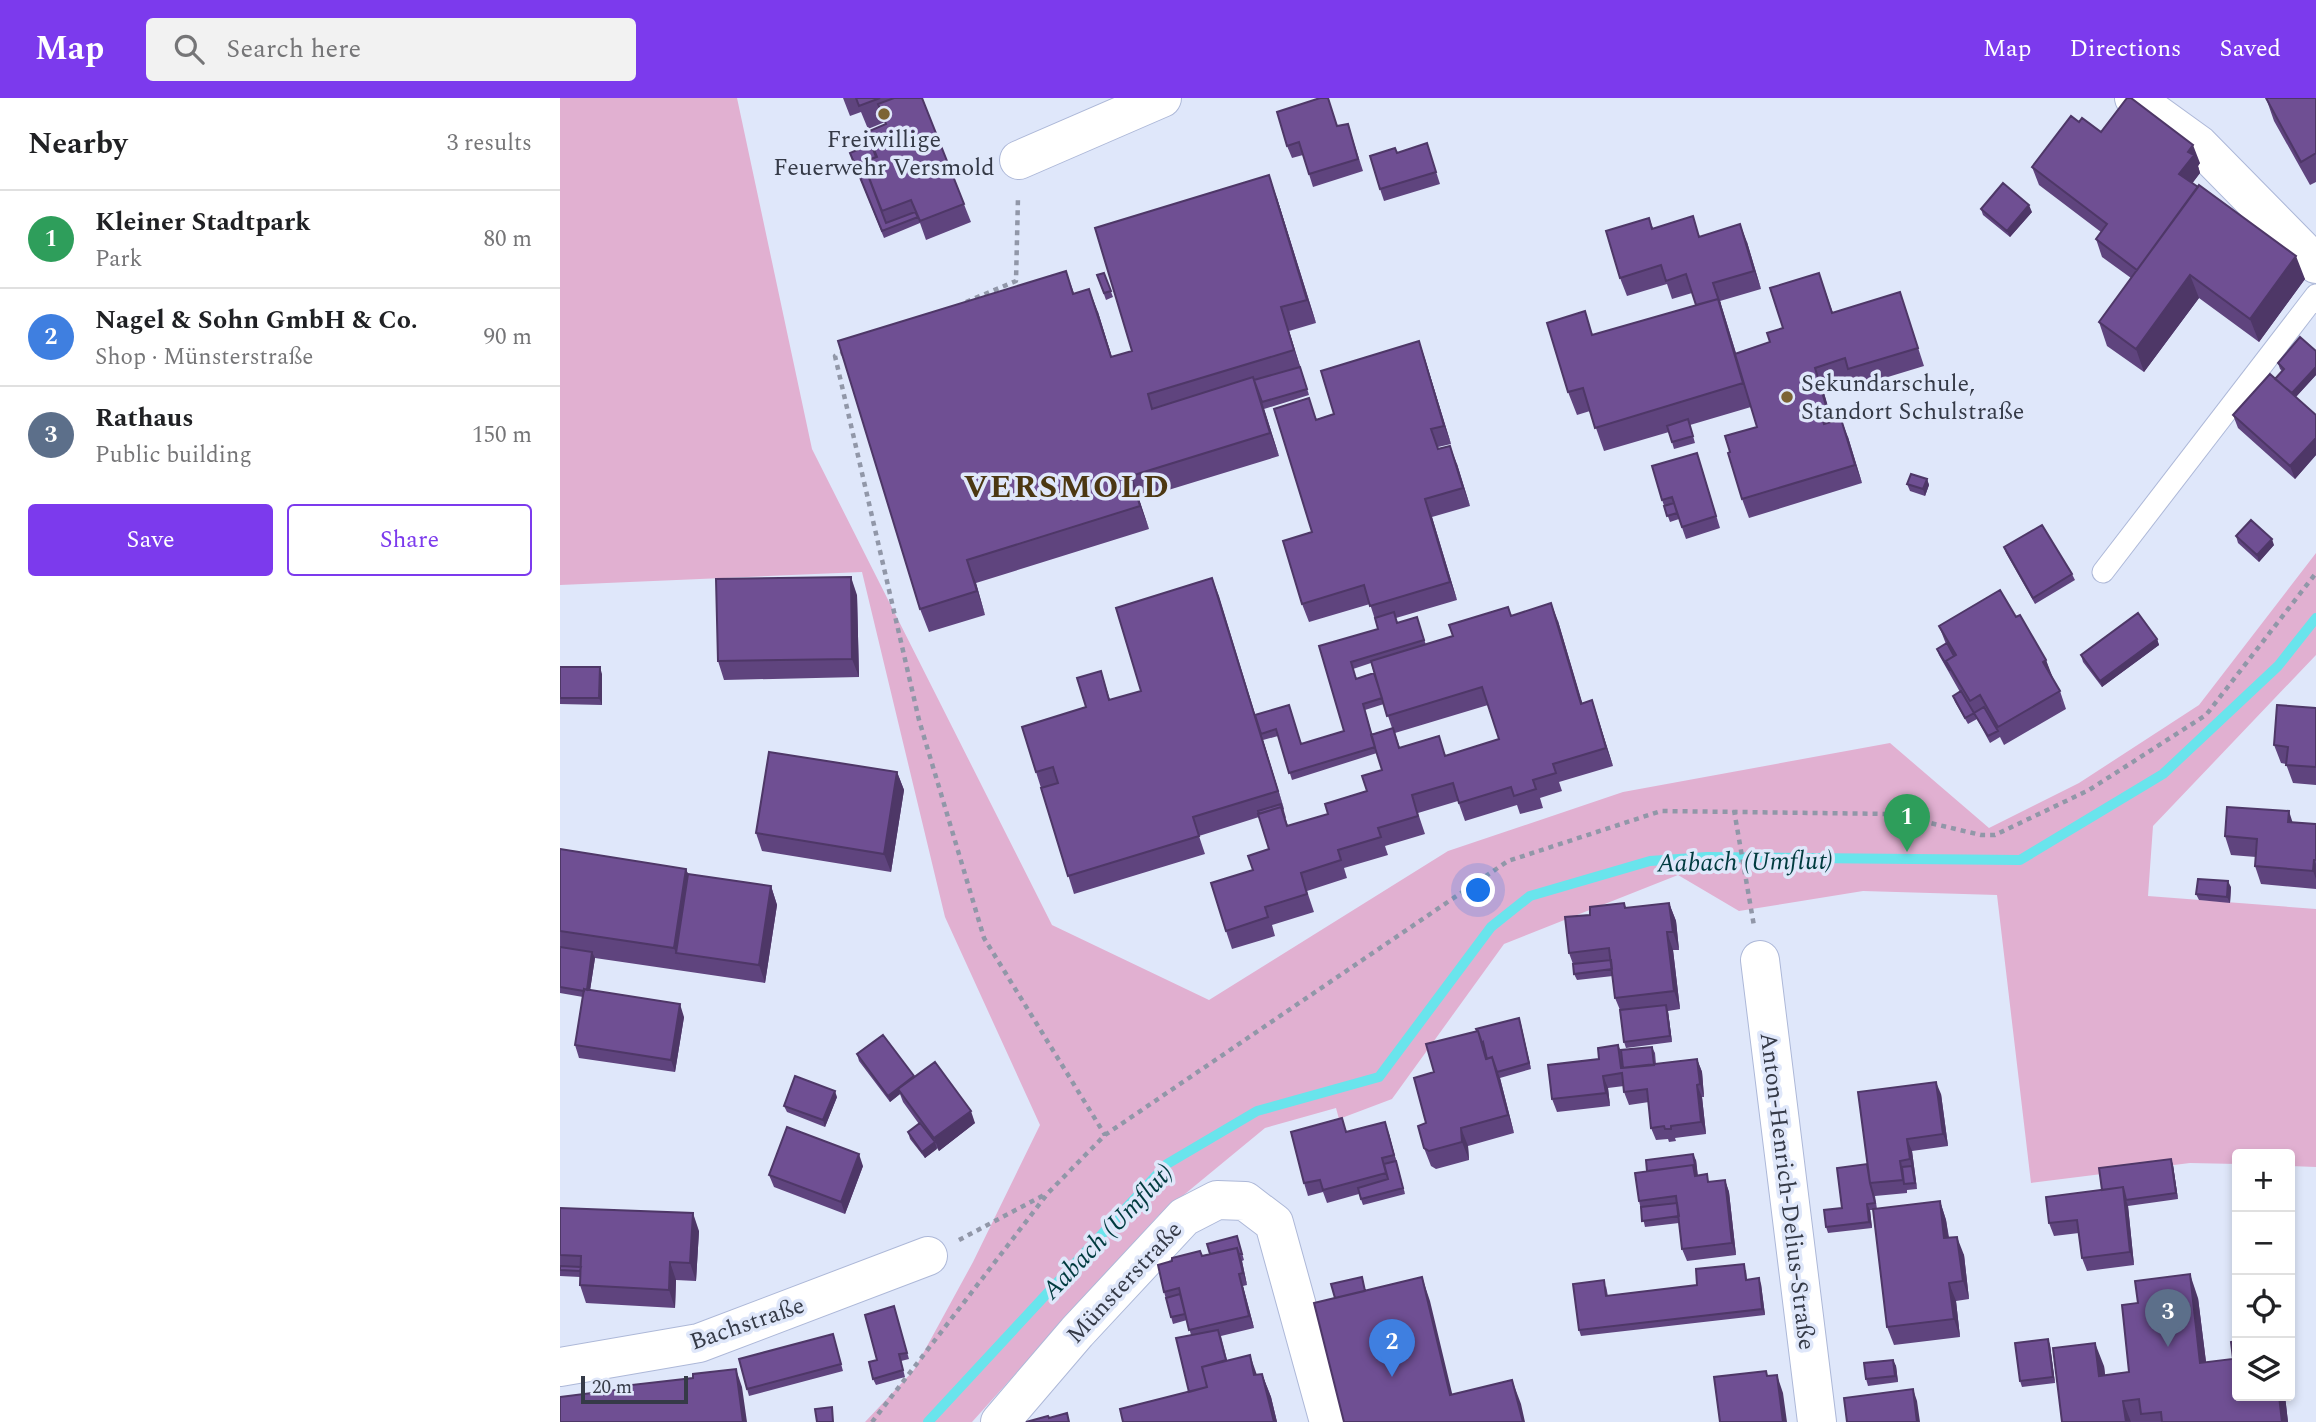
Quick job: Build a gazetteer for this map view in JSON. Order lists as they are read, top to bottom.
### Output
{
  "streets": {
    "street": ["Anton-Henrich-Delius-Straße", "Münsterstraße", "Bachstraße"]
  },
  "districts": ["VERSMOLD"],
  "water": ["Aabach (Umflut)"],
  "places": ["Freiwillige Feuerwehr Versmold", "Sekundarschule, Standort Schulstraße"],
  "scale_bar": "20 m",
  "page": {
    "header": "Map",
    "search": "Search here",
    "nav": ["Map", "Directions", "Saved"],
    "heading": ["Nearby", "3 results"],
    "list": [
      {
        "mark": "1",
        "name": "Kleiner Stadtpark",
        "note": "Park",
        "value": "80 m"
      },
      {
        "mark": "2",
        "name": "Nagel & Sohn GmbH & Co.",
        "note": "Shop · Münsterstraße",
        "value": "90 m"
      },
      {
        "mark": "3",
        "name": "Rathaus",
        "note": "Public building",
        "value": "150 m"
      }
    ],
    "buttons": ["Save", "Share"],
    "pins": ["1", "3", "2"],
    "map_buttons": ["+", "−"],
    "scale": "20 m"
  }
}
